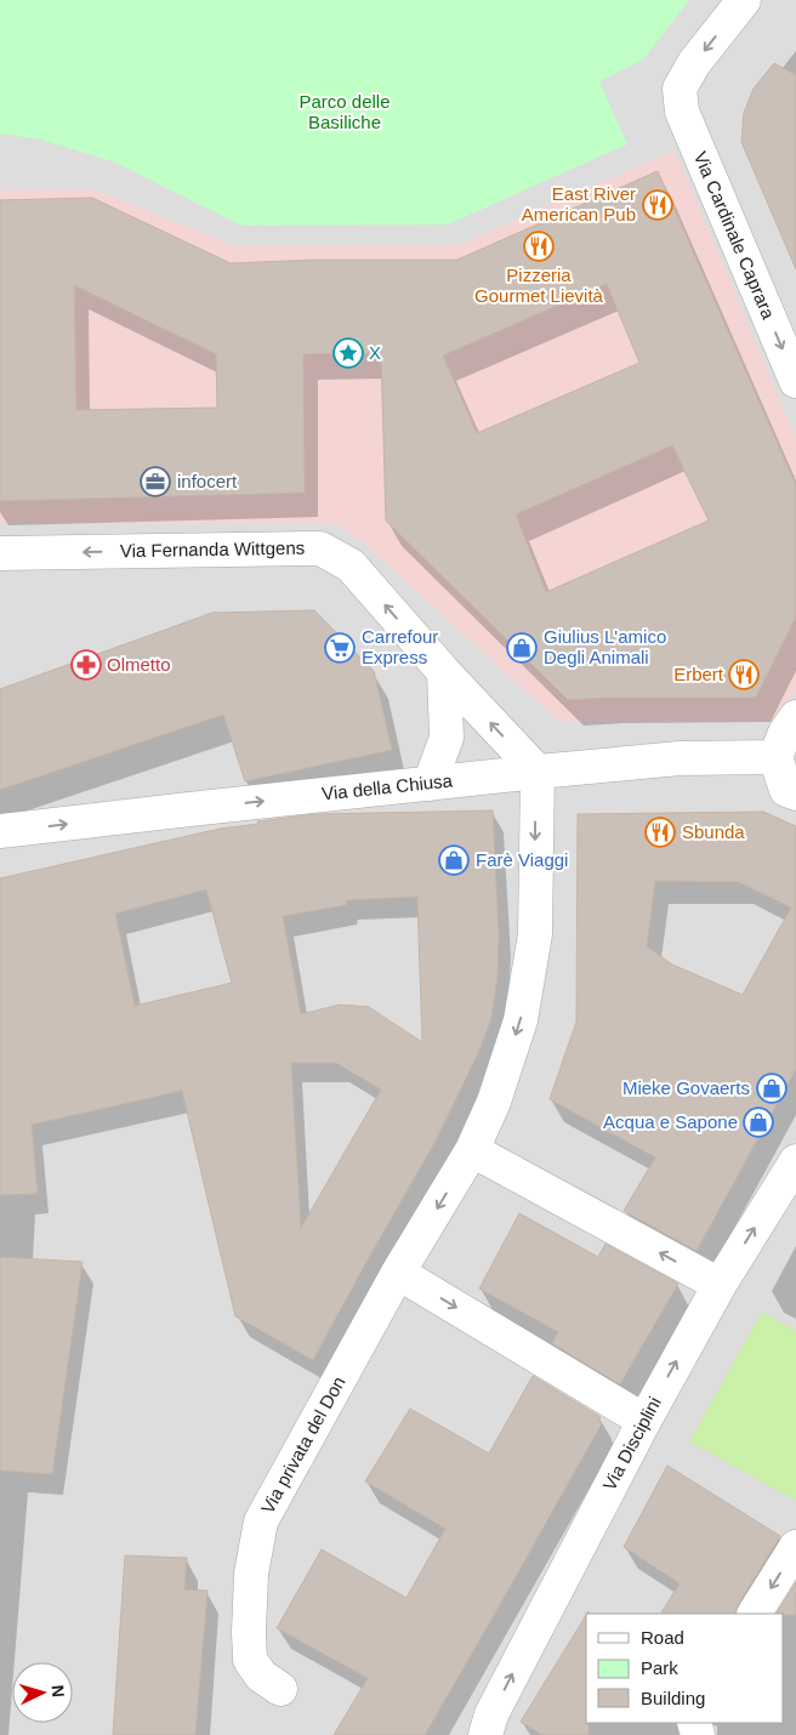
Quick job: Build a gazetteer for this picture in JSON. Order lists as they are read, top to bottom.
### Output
{
  "streets": {
    "street": [
      "Via Cardinale Caprara",
      "Via Fernanda Wittgens",
      "Via della Chiusa",
      "Via Disciplini",
      "Via privata del Don"
    ]
  },
  "crossings": [
    ["Via Fernanda Wittgens", "Via della Chiusa"],
    ["Via Fernanda Wittgens", "Via privata del Don"],
    ["Via della Chiusa", "Via privata del Don"]
  ],
  "one_way": [
    "Via Cardinale Caprara",
    "Via Fernanda Wittgens",
    "Via della Chiusa",
    "Via Disciplini",
    "Via privata del Don"
  ],
  "parks": ["Parco delle Basiliche"],
  "places": {
    "restaurant": [
      "East River American Pub",
      "Pizzeria Gourmet Lievità",
      "Erbert",
      "Sbunda"
    ],
    "place": ["X"],
    "office": ["infocert"],
    "supermarket": ["Carrefour Express"],
    "shop": [
      "Giulius L'amico Degli Animali",
      "Farè Viaggi",
      "Mieke Govaerts",
      "Acqua e Sapone"
    ],
    "pharmacy": ["Olmetto"]
  },
  "legend": ["Road", "Park", "Building"],
  "north": "right"
}
